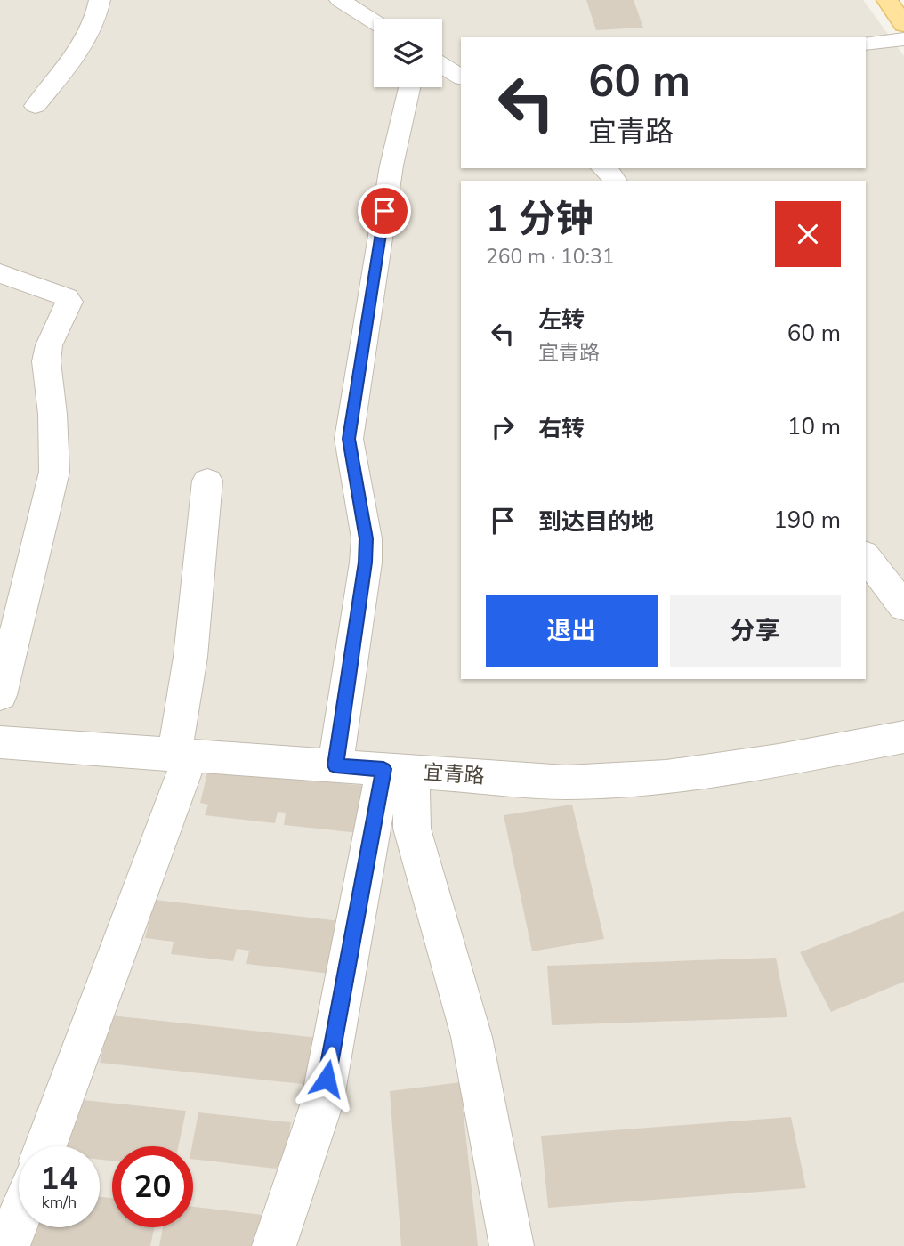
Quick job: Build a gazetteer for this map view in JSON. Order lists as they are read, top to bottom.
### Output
{
  "streets": {
    "street": ["宜青路"]
  },
  "page": {
    "turn": ["60 m", "宜青路"],
    "heading": ["1 分钟", "260 m · 10:31"],
    "list": [
      {
        "name": "左转",
        "note": "宜青路",
        "value": "60 m"
      },
      {
        "name": "右转",
        "value": "10 m"
      },
      {
        "name": "到达目的地",
        "value": "190 m"
      }
    ],
    "buttons": ["退出", "分享"],
    "speed": "14 km/h",
    "limit": "20"
  }
}
